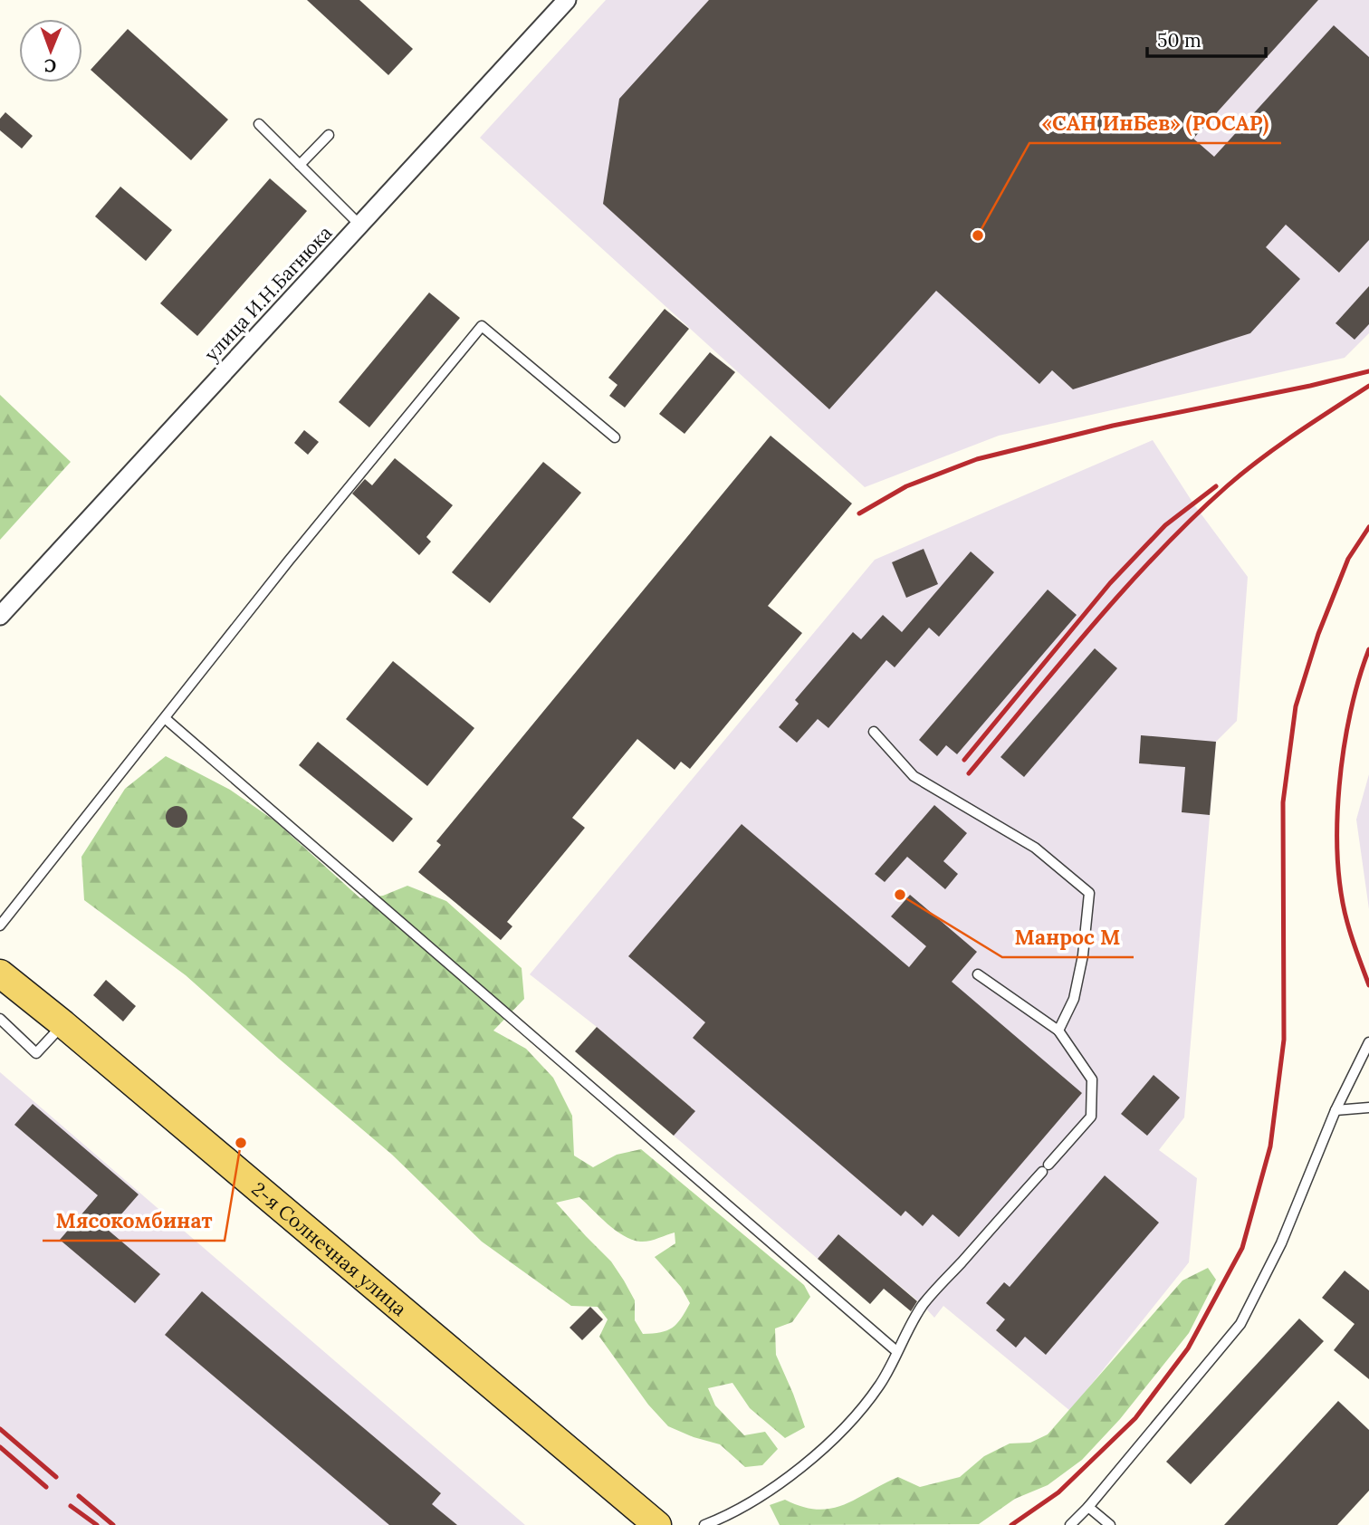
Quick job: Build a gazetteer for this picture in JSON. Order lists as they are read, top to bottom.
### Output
{
  "streets": {
    "main road": ["2-я Солнечная улица"],
    "street": ["улица И.Н.Багнюка"]
  },
  "places": ["«САН ИнБев» (РОСАР)", "Манрос М", "Мясокомбинат"],
  "scale_bar": "50 m",
  "north": "bottom"
}
